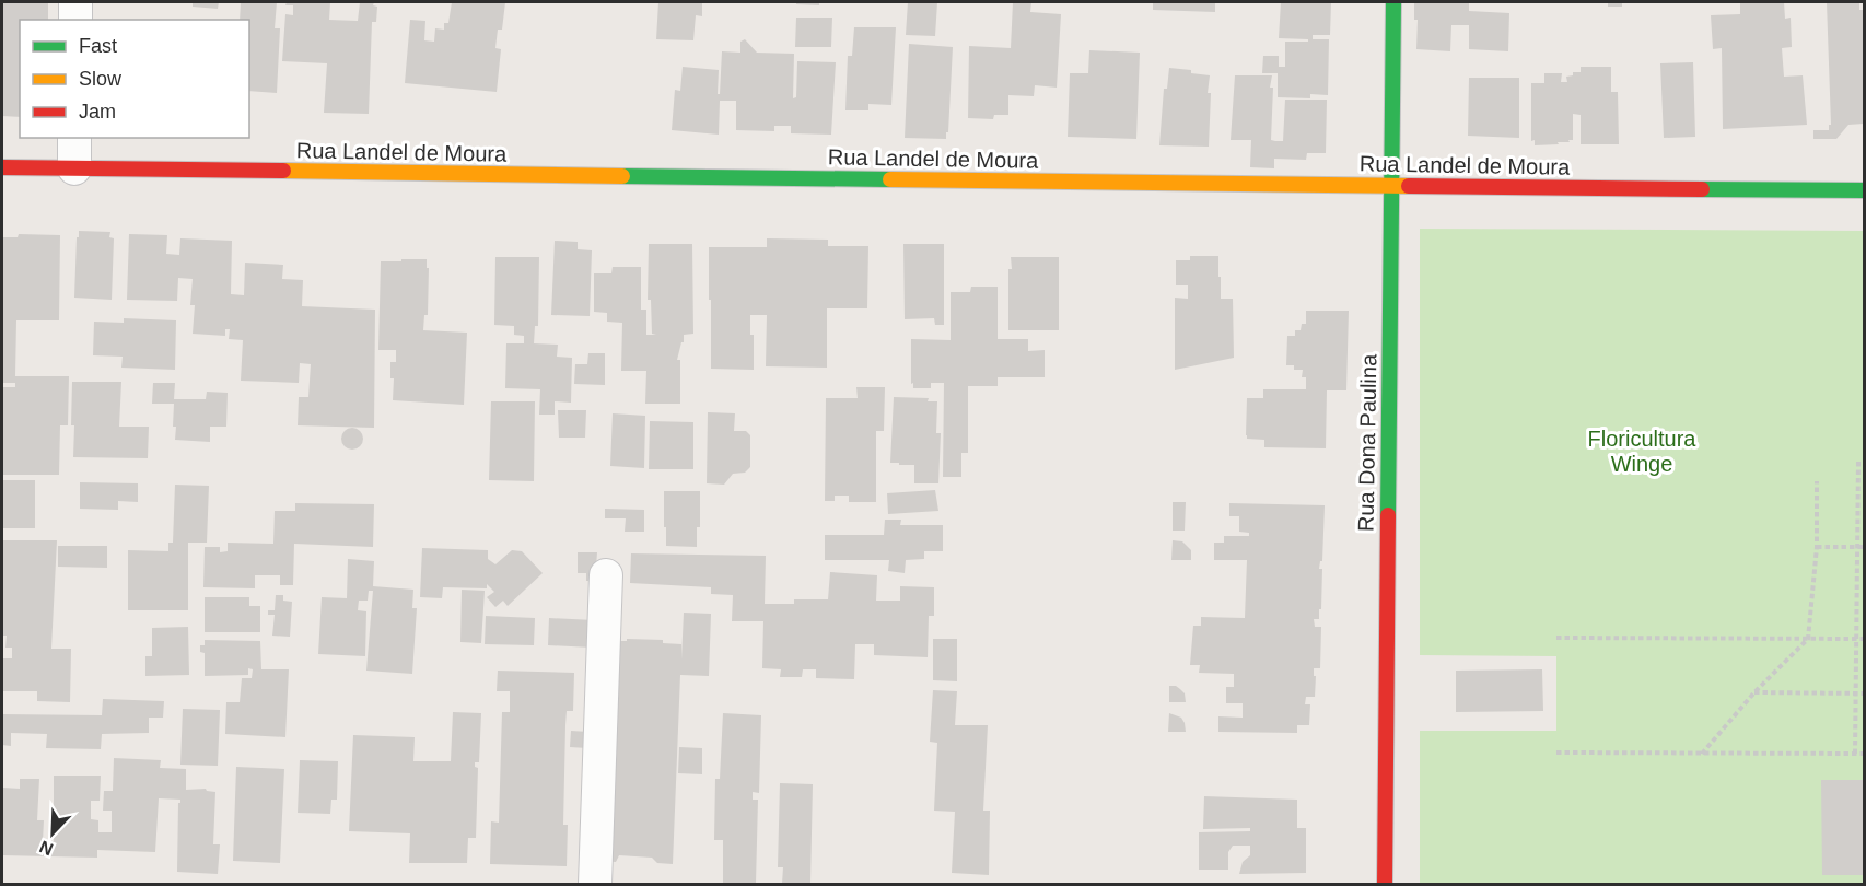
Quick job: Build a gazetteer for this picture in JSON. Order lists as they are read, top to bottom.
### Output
{
  "streets": {
    "street": ["Rua Landel de Moura", "Rua Dona Paulina"]
  },
  "crossings": [
    ["Rua Landel de Moura", "Rua Dona Paulina"]
  ],
  "parks": ["Floricultura Winge"],
  "legend": ["Fast", "Slow", "Jam"],
  "north": "bottom left"
}
